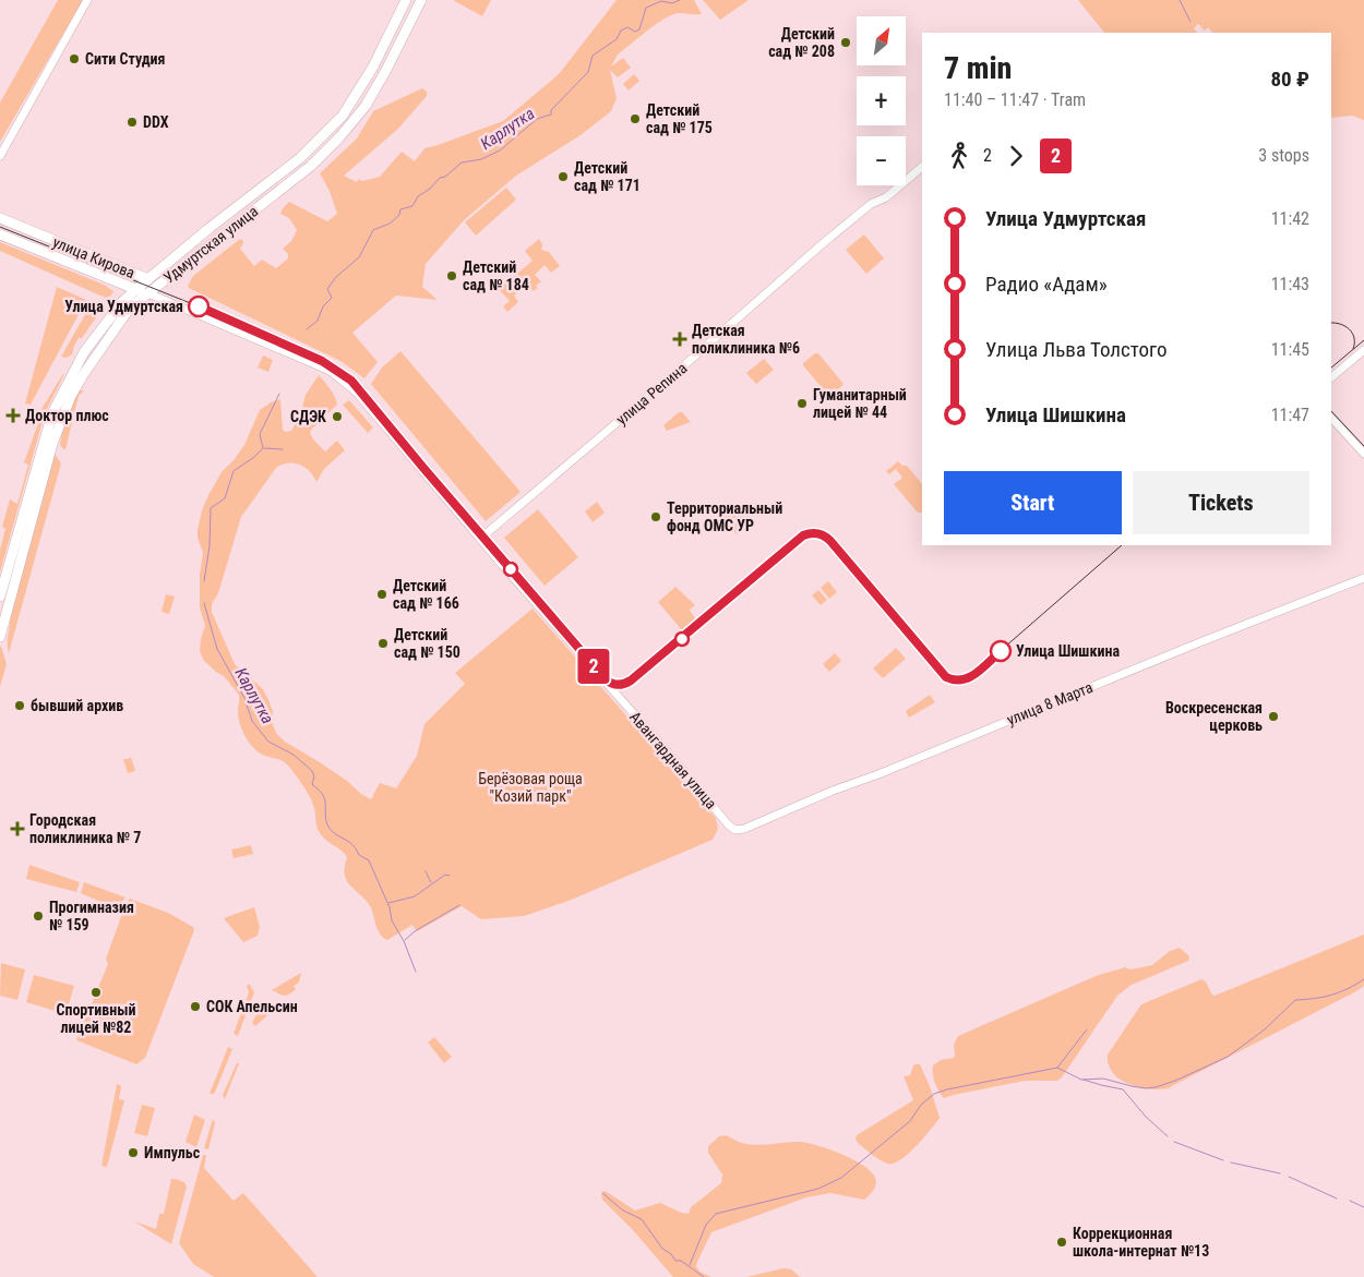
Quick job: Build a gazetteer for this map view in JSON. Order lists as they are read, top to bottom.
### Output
{
  "streets": {
    "main road": ["Удмуртская улица", "улица Кирова"],
    "street": ["улица Репина", "улица 8 Марта", "Авангардная улица"]
  },
  "crossings": [
    ["Удмуртская улица", "улица Кирова"],
    ["Удмуртская улица", "Авангардная улица"],
    ["улица Кирова", "Авангардная улица"],
    ["улица Репина", "Авангардная улица"],
    ["улица 8 Марта", "Авангардная улица"]
  ],
  "water": ["Карлутка"],
  "parks": ["Берёзовая роща \"Козий парк\""],
  "places": {
    "other": [
      "Детский сад № 208",
      "Сити Студия",
      "Детский сад № 175",
      "DDX",
      "Детский сад № 171",
      "Детский сад № 184",
      "Улица Удмуртская",
      "Гуманитарный лицей № 44",
      "СДЭК",
      "Территориальный фонд ОМС УР",
      "Детский сад № 166",
      "Детский сад № 150",
      "Улица Шишкина",
      "бывший архив",
      "Воскресенская церковь",
      "Прогимназия № 159",
      "Спортивный лицей №82",
      "СОК Апельсин",
      "Импульс",
      "Коррекционная школа-интернат №13"
    ],
    "health": ["Детская поликлиника №6", "Доктор плюс", "Городская поликлиника № 7"]
  },
  "lines": ["tram line 2"],
  "north": "top right",
  "page": {
    "on_map": "2",
    "map_buttons": ["+", "−"],
    "heading": ["7 min", "11:40 – 11:47 · Tram", "80 ₽"],
    "legs": ["2", "2", "3 stops"],
    "list": [
      {
        "name": "Улица Удмуртская",
        "value": "11:42"
      },
      {
        "name": "Радио «Адам»",
        "value": "11:43"
      },
      {
        "name": "Улица Льва Толстого",
        "value": "11:45"
      },
      {
        "name": "Улица Шишкина",
        "value": "11:47"
      }
    ],
    "buttons": ["Start", "Tickets"]
  }
}
